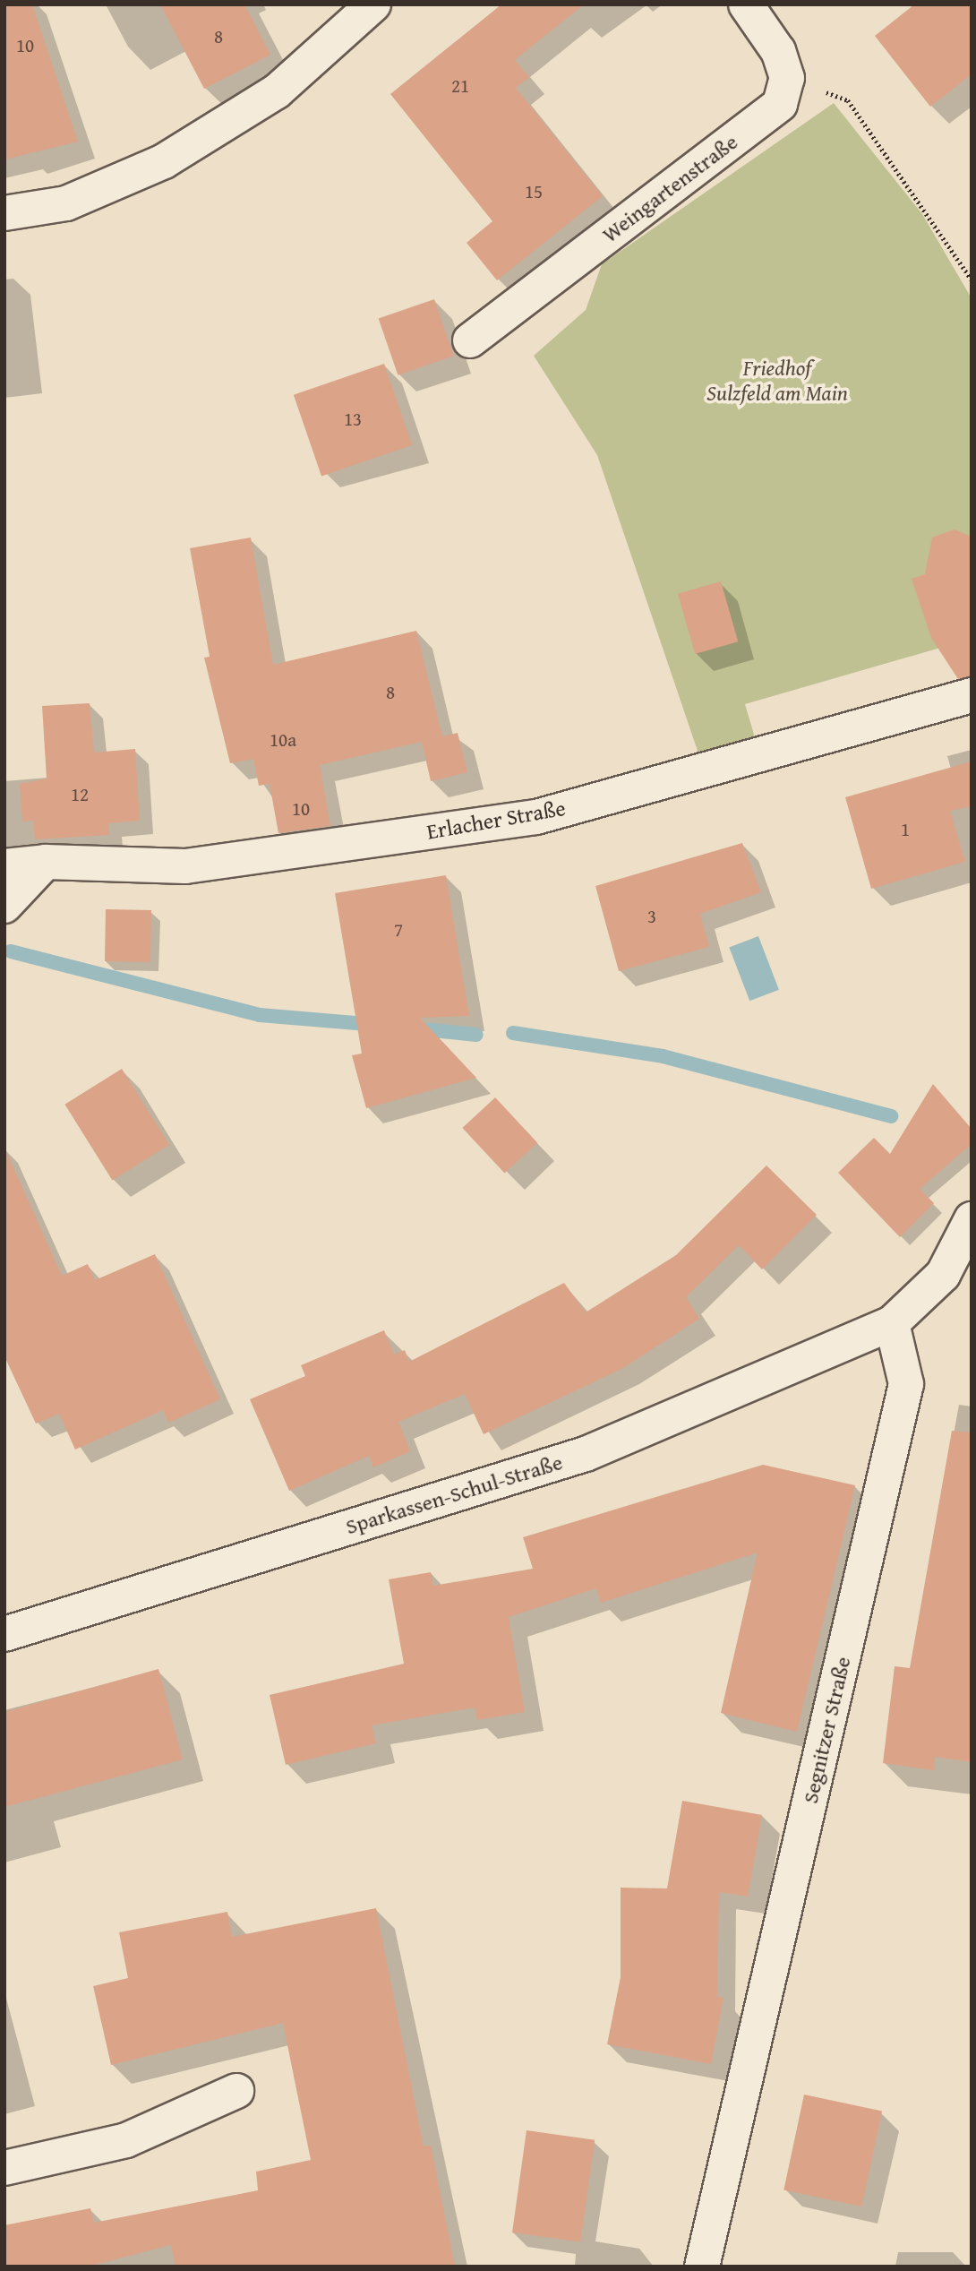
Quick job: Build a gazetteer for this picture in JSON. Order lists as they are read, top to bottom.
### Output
{
  "streets": {
    "street": [
      "Weingartenstraße",
      "Erlacher Straße",
      "Sparkassen-Schul-Straße",
      "Segnitzer Straße"
    ]
  },
  "crossings": [
    ["Sparkassen-Schul-Straße", "Segnitzer Straße"]
  ],
  "parks": ["Friedhof Sulzfeld am Main"],
  "house_numbers": [
    "8",
    "10",
    "21",
    "15",
    "13",
    "8",
    "10a",
    "12",
    "10",
    "1",
    "3",
    "7"
  ]
}
